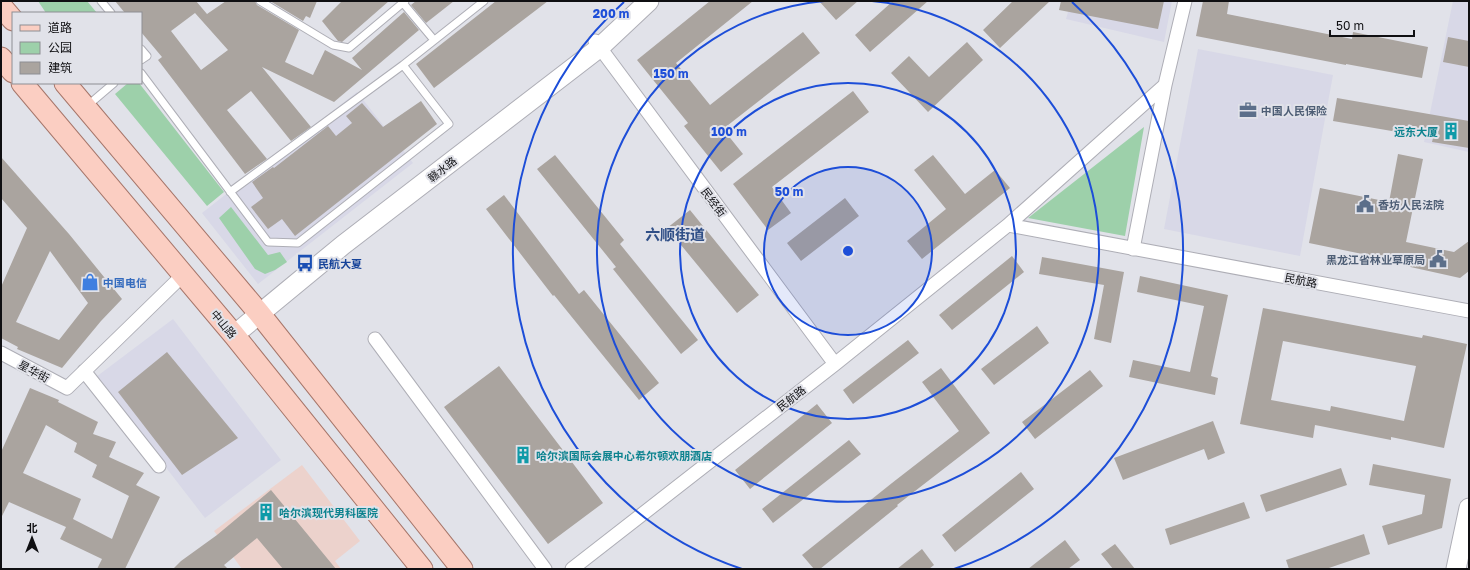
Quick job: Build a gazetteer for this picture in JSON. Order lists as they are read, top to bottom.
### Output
{
  "streets": {
    "main road": ["赣水路", "中山路"],
    "street": ["民经街", "民航路", "星华街"]
  },
  "crossings": [
    ["赣水路", "民经街"],
    ["赣水路", "中山路"],
    ["民经街", "民航路"]
  ],
  "districts": ["六顺街道"],
  "places": {
    "office": ["中国人民保险"],
    "building": ["远东大厦", "哈尔滨国际会展中心希尔顿欢朋酒店", "哈尔滨现代男科医院"],
    "public building": ["香坊人民法院", "黑龙江省林业草原局"],
    "bus stop": ["民航大夏"],
    "shop": ["中国电信"]
  },
  "legend": ["道路", "公园", "建筑"],
  "scale_bar": "50 m",
  "north": "top",
  "rings": [
    "200 m",
    "150 m",
    "100 m",
    "50 m"
  ]
}
